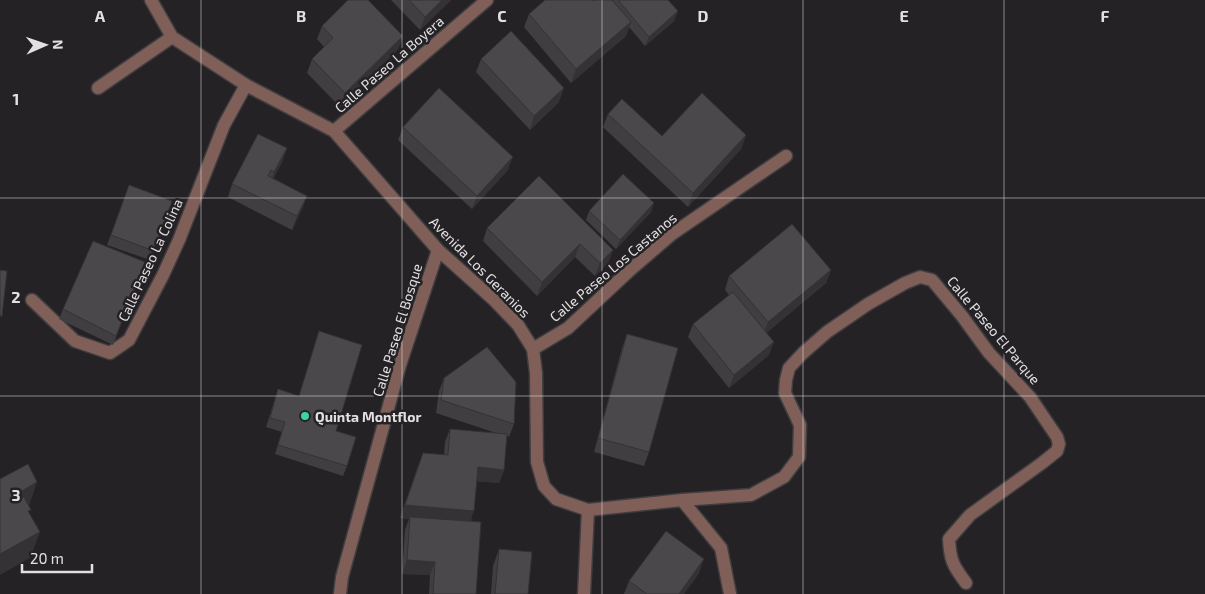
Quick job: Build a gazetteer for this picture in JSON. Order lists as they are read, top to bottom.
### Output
{
  "streets": {
    "street": [
      "Calle Paseo La Boyera",
      "Calle Paseo La Colina",
      "Avenida Los Geranios",
      "Calle Paseo Los Castanos",
      "Calle Paseo El Bosque",
      "Calle Paseo El Parque"
    ]
  },
  "crossings": [
    ["Calle Paseo La Boyera", "Avenida Los Geranios"],
    ["Calle Paseo La Colina", "Avenida Los Geranios"],
    ["Avenida Los Geranios", "Calle Paseo Los Castanos"],
    ["Avenida Los Geranios", "Calle Paseo El Bosque"],
    ["Avenida Los Geranios", "Calle Paseo El Parque"]
  ],
  "places": ["Quinta Montflor"],
  "scale_bar": "20 m",
  "north": "right",
  "grid": {
    "columns": [
      "A",
      "B",
      "C",
      "D",
      "E",
      "F"
    ],
    "rows": ["1", "2", "3"]
  }
}
